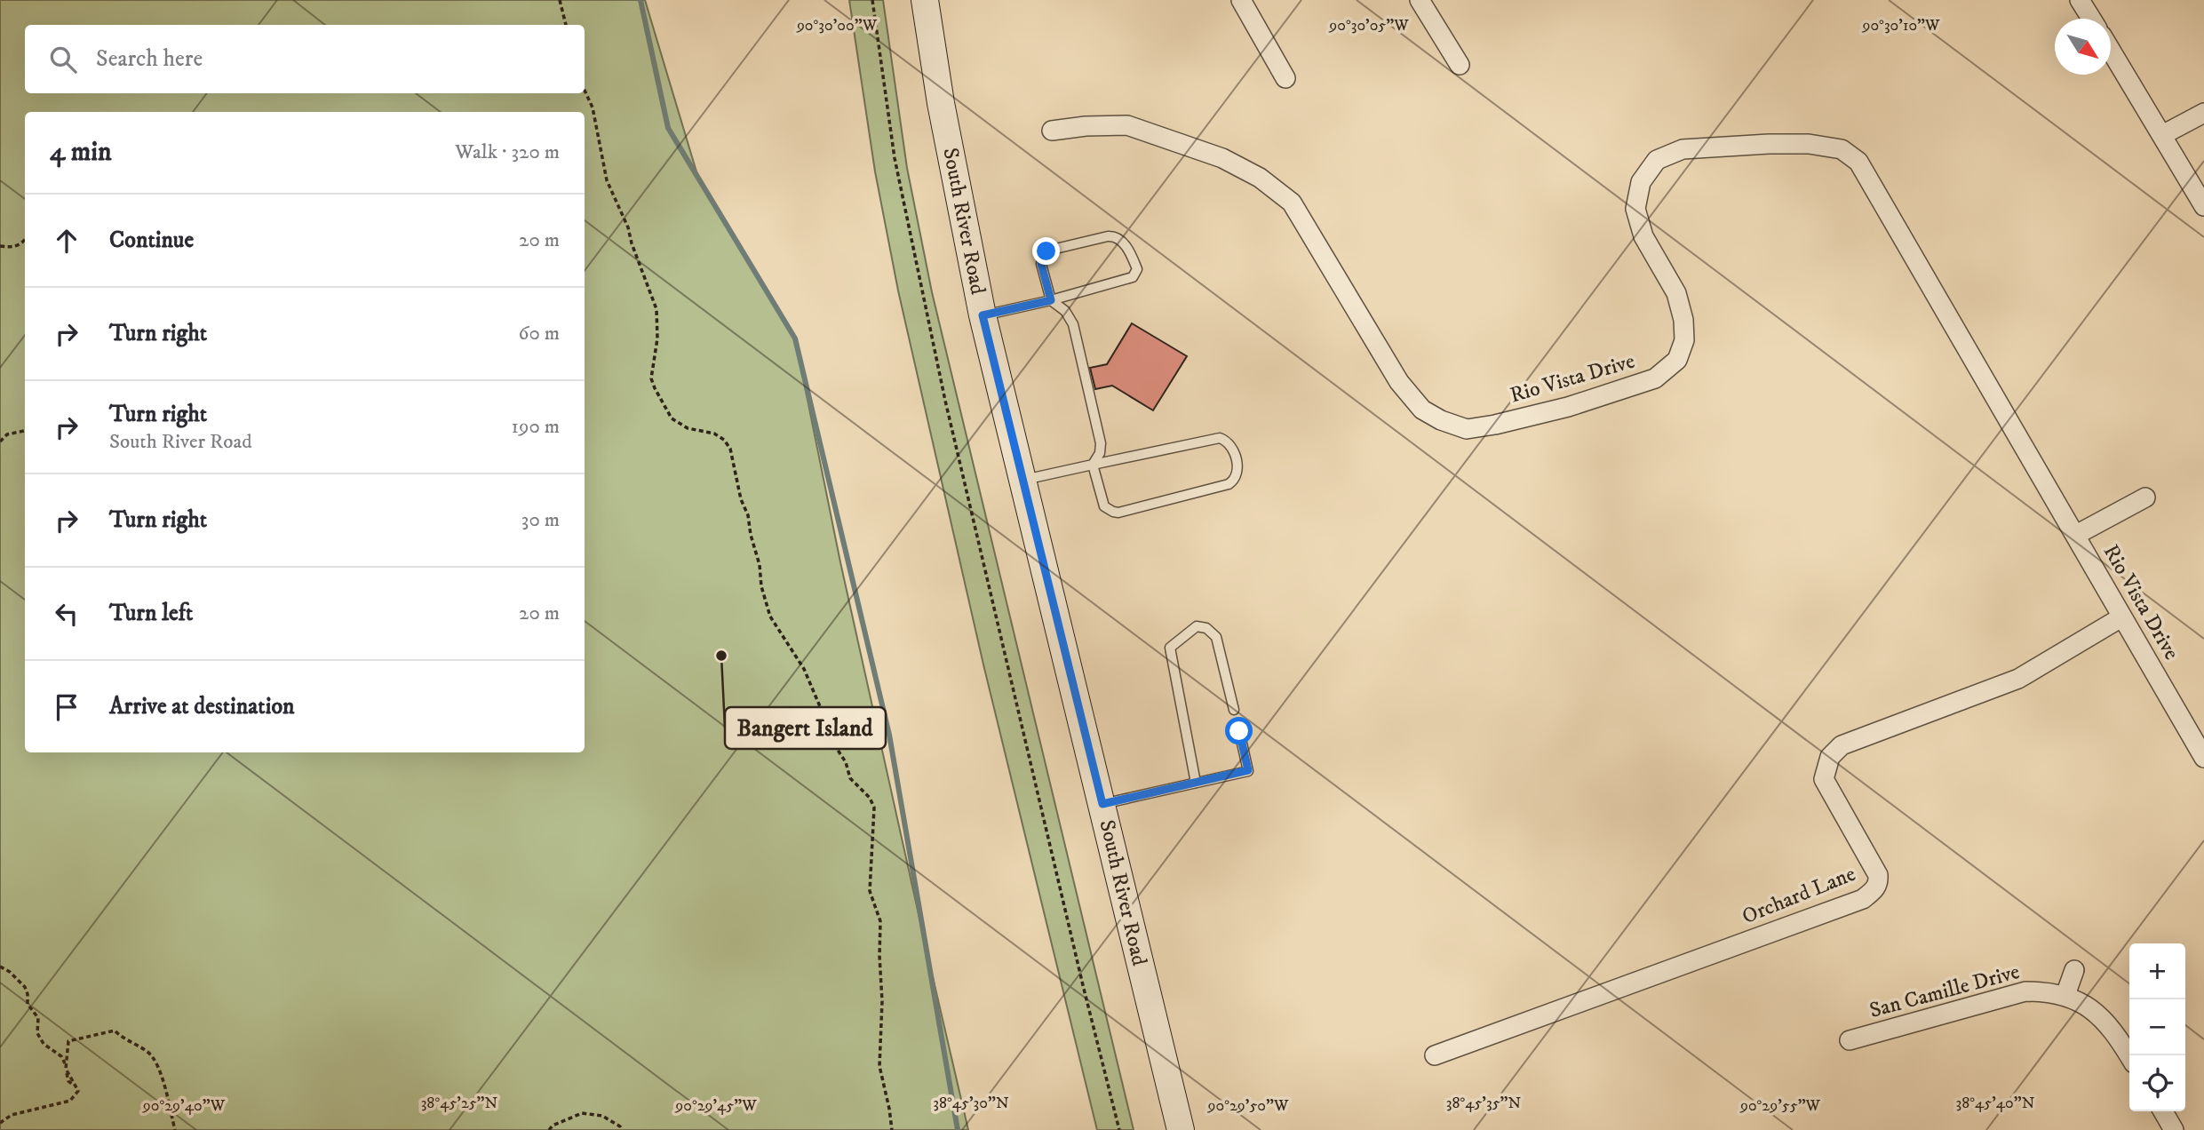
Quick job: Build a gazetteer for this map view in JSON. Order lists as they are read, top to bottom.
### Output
{
  "streets": {
    "main road": ["South River Road"],
    "street": ["Rio Vista Drive", "Orchard Lane", "San Camille Drive"]
  },
  "crossings": [
    ["Rio Vista Drive", "Orchard Lane"]
  ],
  "places": ["Bangert Island"],
  "north": "bottom right",
  "page": {
    "search": "Search here",
    "heading": ["4 min", "Walk · 320 m"],
    "list": [
      ["Continue", "20 m"],
      ["Turn right", "60 m"],
      ["Turn right", "South River Road", "190 m"],
      ["Turn right", "30 m"],
      ["Turn left", "20 m"],
      "Arrive at destination"
    ],
    "map_buttons": ["+", "−"]
  },
  "coordinates": [
    "90°30'00\"W",
    "90°30'05\"W",
    "90°30'10\"W",
    "38°45'25\"N",
    "38°45'30\"N",
    "38°45'35\"N",
    "38°45'40\"N",
    "90°29'40\"W",
    "90°29'45\"W",
    "90°29'50\"W",
    "90°29'55\"W"
  ]
}
